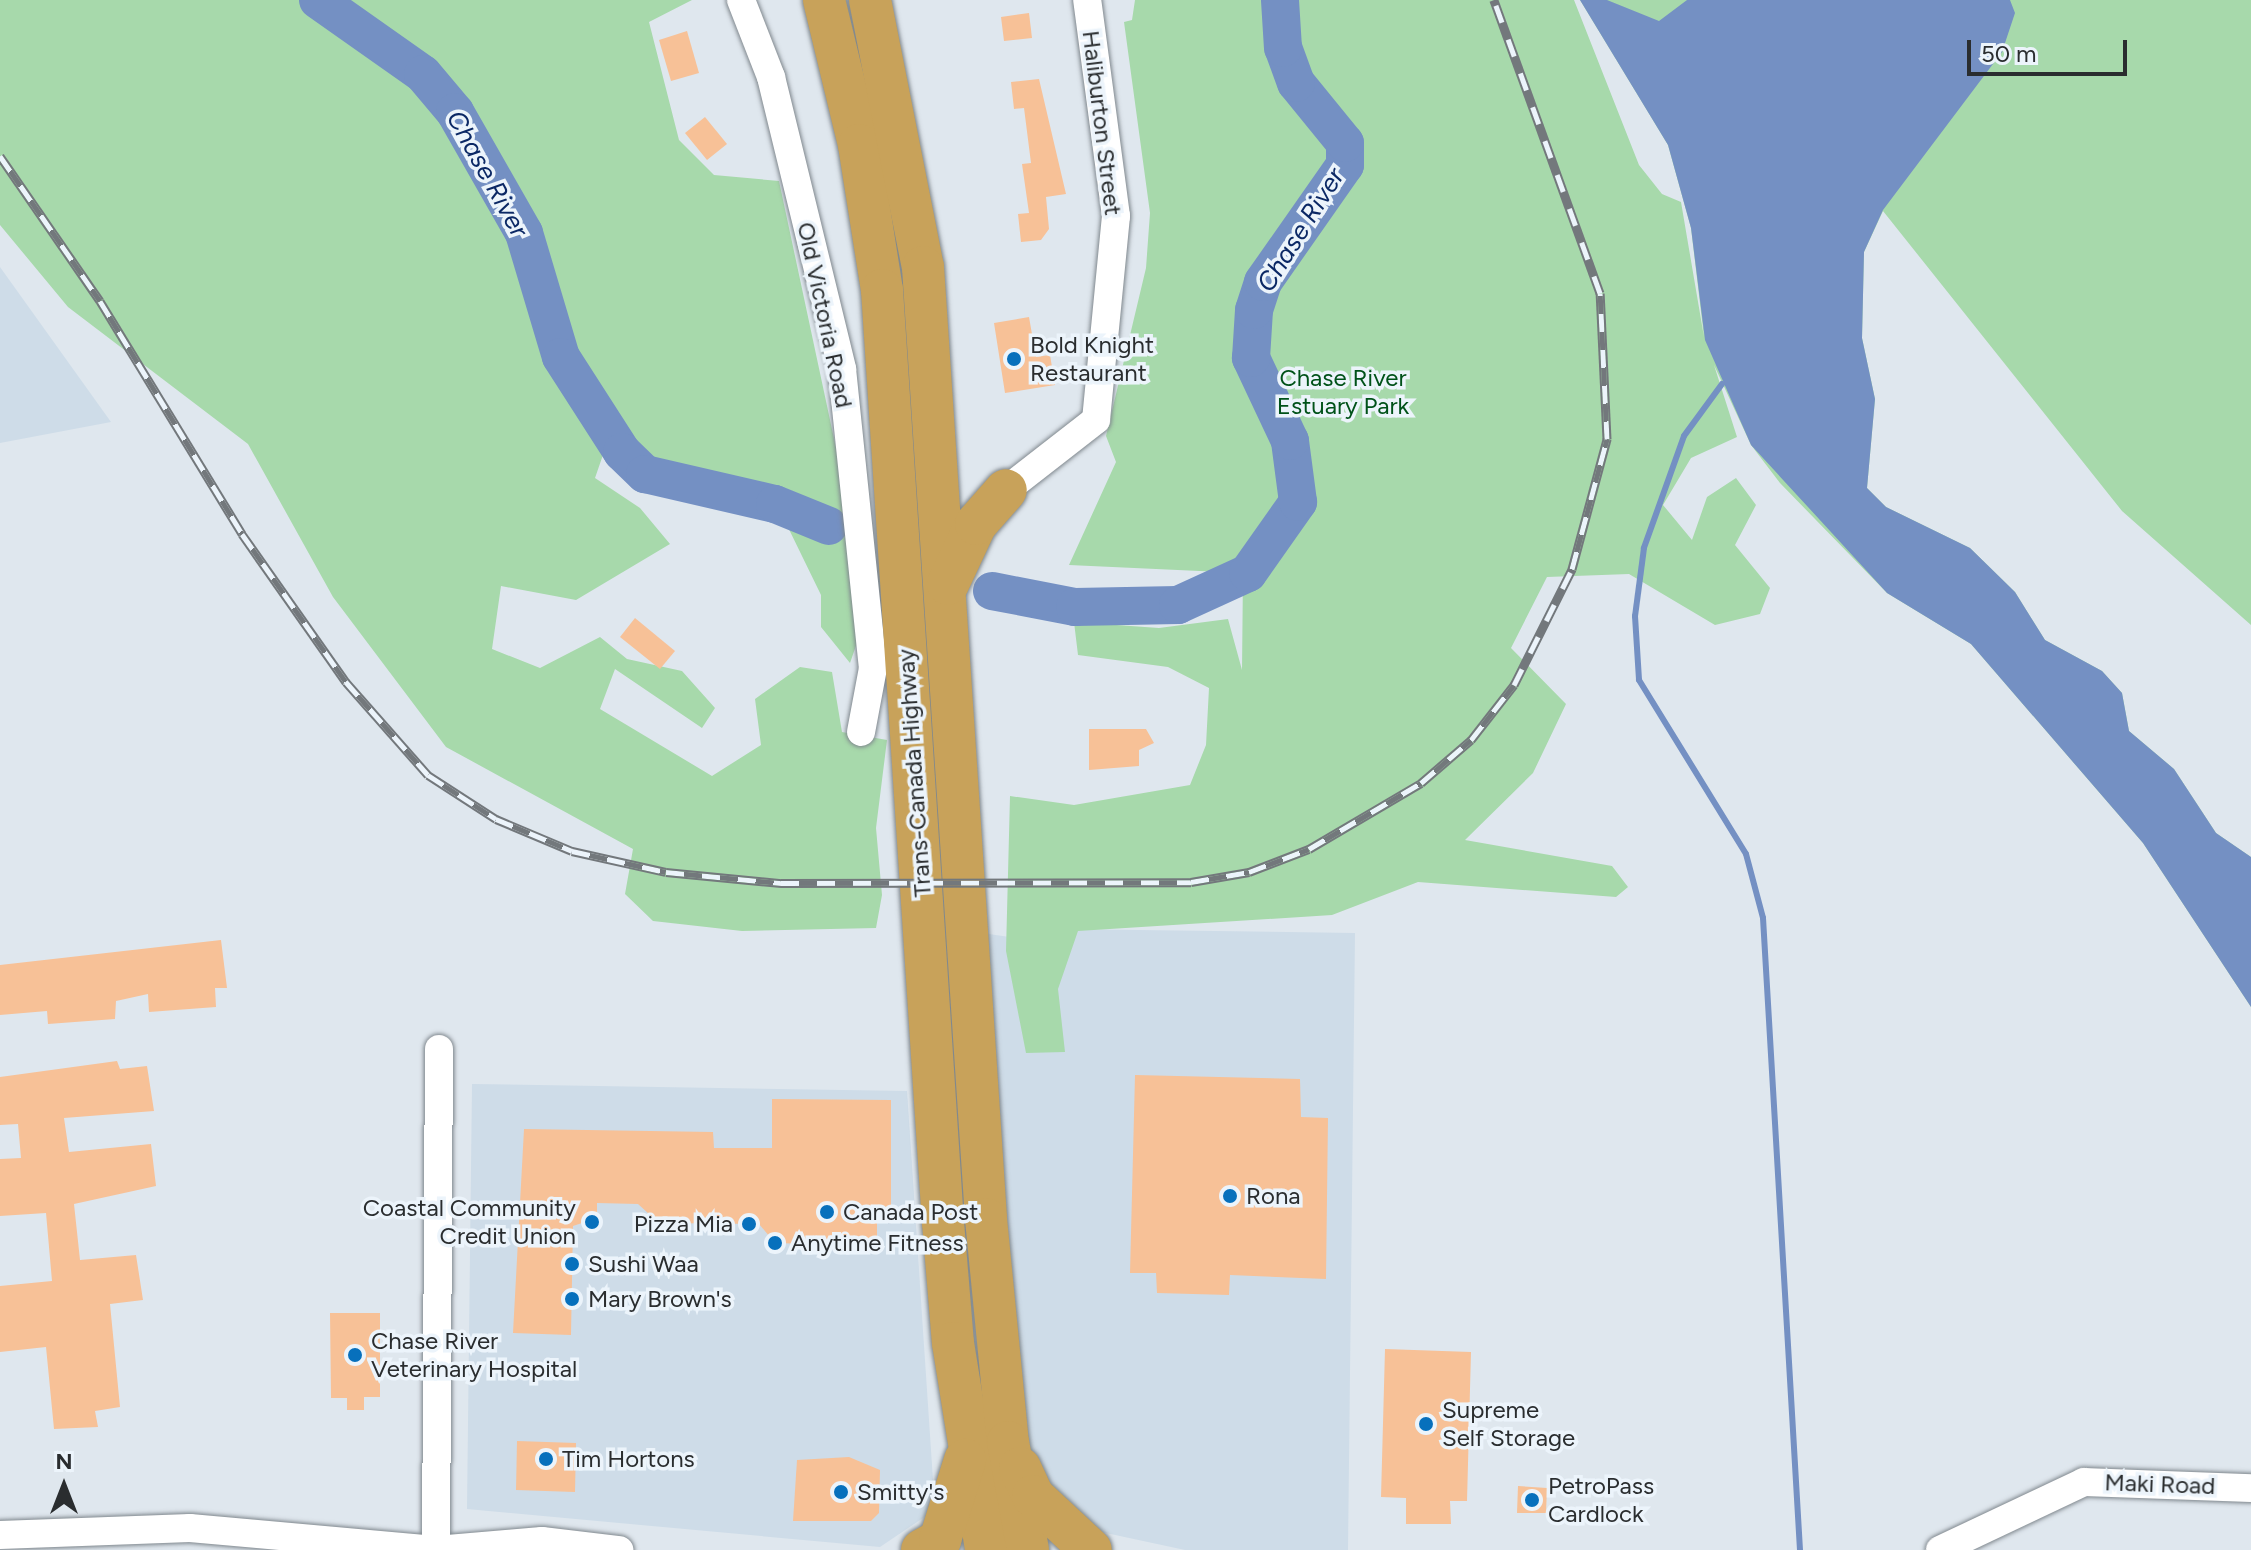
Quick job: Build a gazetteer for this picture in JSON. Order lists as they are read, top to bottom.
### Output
{
  "streets": {
    "highway": ["Trans-Canada Highway"],
    "street": ["Haliburton Street", "Old Victoria Road", "Maki Road"]
  },
  "water": ["Chase River"],
  "parks": ["Chase River Estuary Park"],
  "places": [
    "Bold Knight Restaurant",
    "Rona",
    "Canada Post",
    "Coastal Community Credit Union",
    "Pizza Mia",
    "Anytime Fitness",
    "Sushi Waa",
    "Mary Brown's",
    "Chase River Veterinary Hospital",
    "Supreme Self Storage",
    "Tim Hortons",
    "Smitty's",
    "PetroPass Cardlock"
  ],
  "scale_bar": "50 m",
  "north": "top"
}
